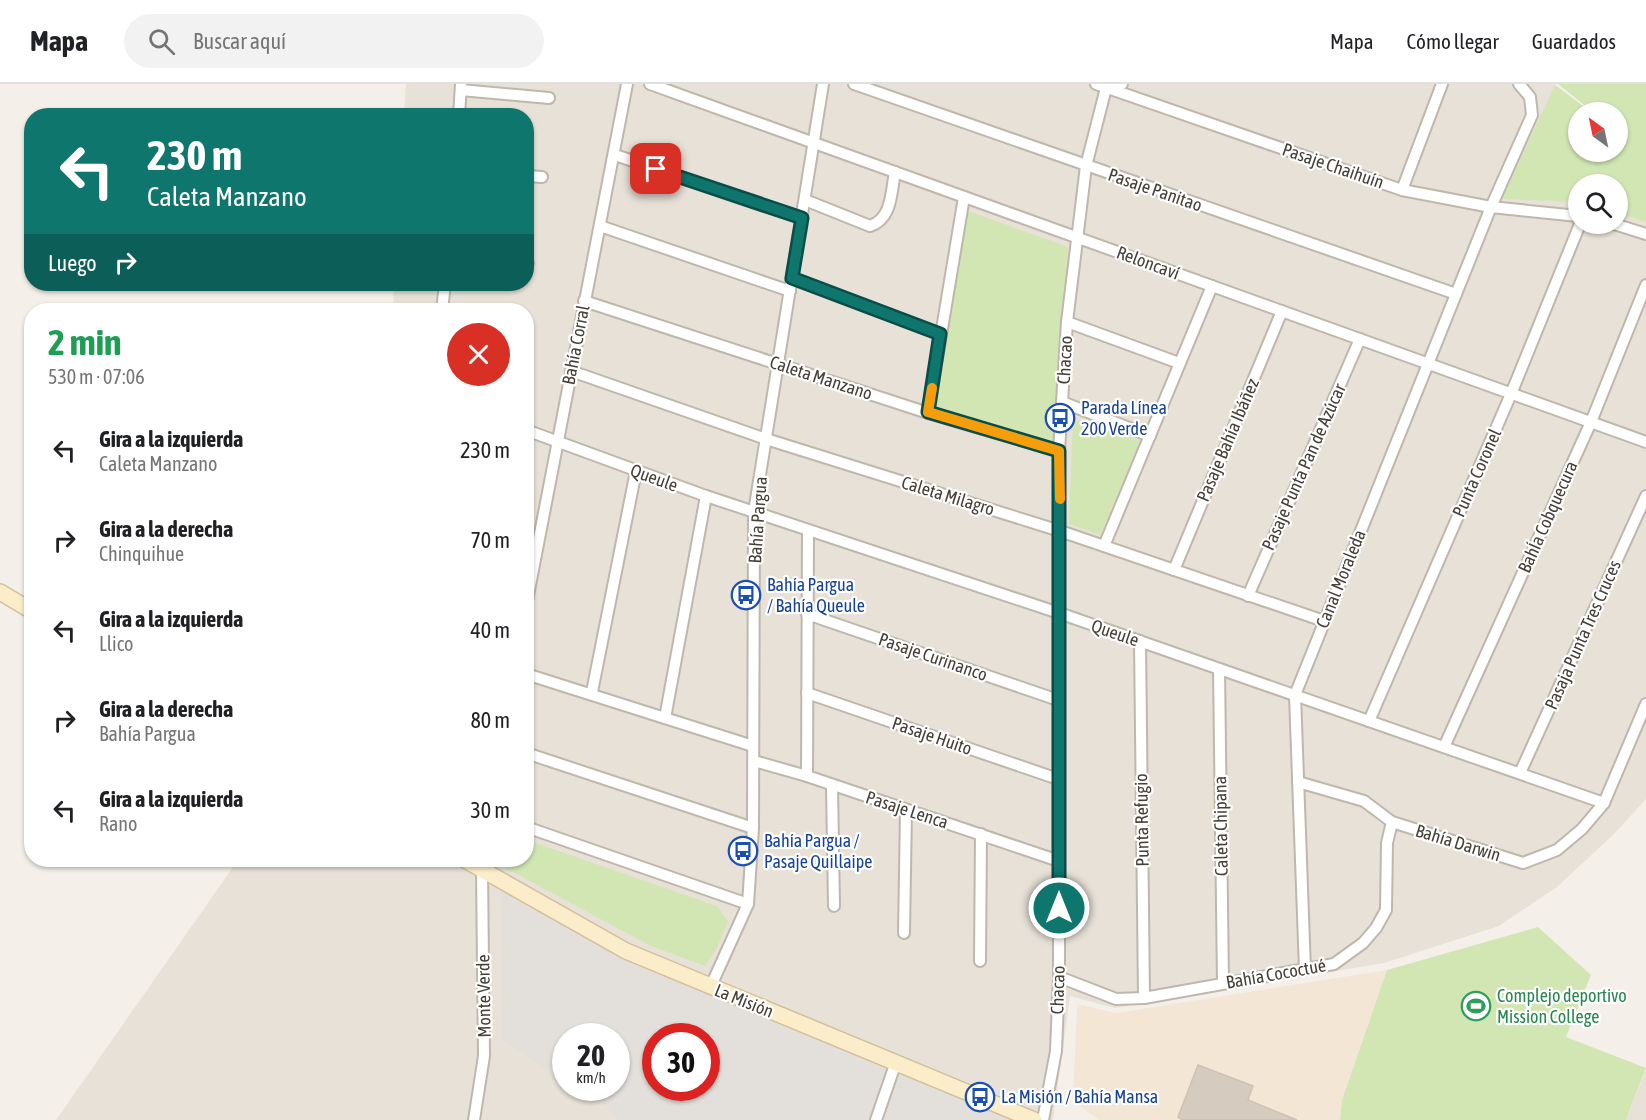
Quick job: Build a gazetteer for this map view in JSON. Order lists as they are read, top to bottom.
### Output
{
  "streets": {
    "street": [
      "Pasaje Chaihuín",
      "Pasaje Panitao",
      "Reloncaví",
      "Bahía Corral",
      "Chacao",
      "Caleta Manzano",
      "Pasaje Bahía Ibáñez",
      "Pasaje Punta Pan de Azúcar",
      "Punta Coronel",
      "Queule",
      "Caleta Milagro",
      "BahÍa Cobquecura",
      "Bahía Pargua",
      "Canal Moraleda",
      "Pasaja Punta Tres Cruces",
      "Pasaje Curinanco",
      "Pasaje Huito",
      "Pasaje Lenca",
      "Punta Refugio",
      "Caleta Chipana",
      "Bahía Darwin",
      "Bahía Cococtué",
      "Monte Verde",
      "La Misión"
    ]
  },
  "crossings": [
    ["Pasaje Chaihuín", "Chacao"],
    ["Pasaje Chaihuín", "Canal Moraleda"],
    ["Pasaje Panitao", "Chacao"],
    ["Pasaje Panitao", "Canal Moraleda"],
    ["Reloncaví", "Chacao"],
    ["Reloncaví", "Pasaje Bahía Ibáñez"],
    ["Reloncaví", "Pasaje Punta Pan de Azúcar"],
    ["Reloncaví", "Punta Coronel"],
    ["Reloncaví", "BahÍa Cobquecura"],
    ["Reloncaví", "Bahía Pargua"],
    ["Reloncaví", "Canal Moraleda"],
    ["Bahía Corral", "Caleta Manzano"],
    ["Bahía Corral", "Queule"],
    ["Bahía Corral", "Caleta Milagro"],
    ["Chacao", "Caleta Manzano"],
    ["Chacao", "Queule"],
    ["Chacao", "Caleta Milagro"],
    ["Chacao", "Pasaje Curinanco"],
    ["Chacao", "Pasaje Huito"],
    ["Chacao", "Pasaje Lenca"],
    ["Chacao", "Bahía Cococtué"],
    ["Caleta Manzano", "Bahía Pargua"],
    ["Pasaje Bahía Ibáñez", "Caleta Milagro"],
    ["Pasaje Punta Pan de Azúcar", "Caleta Milagro"],
    ["Punta Coronel", "Queule"],
    ["Queule", "BahÍa Cobquecura"],
    ["Queule", "Bahía Pargua"],
    ["Queule", "Canal Moraleda"],
    ["Queule", "Pasaja Punta Tres Cruces"],
    ["Queule", "Punta Refugio"],
    ["Queule", "Caleta Chipana"],
    ["Queule", "Bahía Darwin"],
    ["Caleta Milagro", "Bahía Pargua"],
    ["Caleta Milagro", "Canal Moraleda"],
    ["Bahía Pargua", "Pasaje Lenca"],
    ["Bahía Pargua", "La Misión"],
    ["Canal Moraleda", "Bahía Darwin"],
    ["Canal Moraleda", "Bahía Cococtué"],
    ["Punta Refugio", "Bahía Cococtué"],
    ["Caleta Chipana", "Bahía Cococtué"],
    ["Bahía Darwin", "Bahía Cococtué"]
  ],
  "places": {
    "bus stop": [
      "Parada Línea 200 Verde",
      "Bahía Pargua / Bahía Queule",
      "Bahía Pargua / Pasaje Quillaipe",
      "La Misión / Bahía Mansa"
    ],
    "sports": ["Complejo deportivo Mission College"]
  },
  "north": "top left",
  "page": {
    "header": "Mapa",
    "search": "Buscar aquí",
    "nav": ["Mapa", "Cómo llegar", "Guardados"],
    "turn": ["230 m", "Caleta Manzano"],
    "then": "Luego",
    "heading": ["2 min", "530 m · 07:06"],
    "list": [
      {
        "name": "Gira a la izquierda",
        "note": "Caleta Manzano",
        "value": "230 m"
      },
      {
        "name": "Gira a la derecha",
        "note": "Chinquihue",
        "value": "70 m"
      },
      {
        "name": "Gira a la izquierda",
        "note": "Llico",
        "value": "40 m"
      },
      {
        "name": "Gira a la derecha",
        "note": "Bahía Pargua",
        "value": "80 m"
      },
      {
        "name": "Gira a la izquierda",
        "note": "Rano",
        "value": "30 m"
      }
    ],
    "speed": "20 km/h",
    "limit": "30"
  }
}
